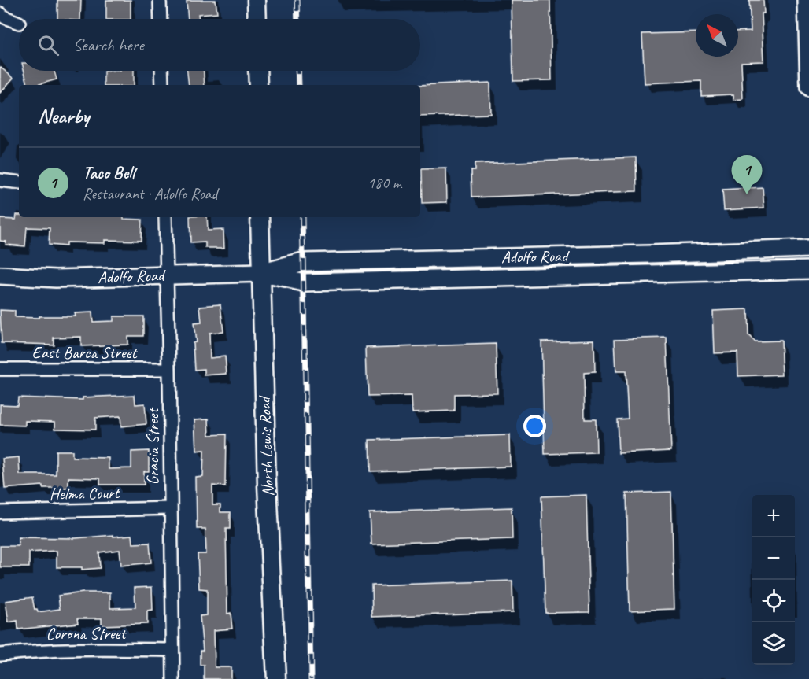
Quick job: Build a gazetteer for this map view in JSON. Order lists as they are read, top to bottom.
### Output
{
  "streets": {
    "main road": ["Adolfo Road", "North Lewis Road"],
    "street": [
      "East Barca Street",
      "Gracia Street",
      "Helma Court",
      "Corona Street"
    ]
  },
  "crossings": [
    ["Adolfo Road", "Gracia Street"],
    ["Adolfo Road", "North Lewis Road"],
    ["East Barca Street", "Gracia Street"],
    ["Gracia Street", "Helma Court"],
    ["Gracia Street", "Corona Street"]
  ],
  "north": "top left",
  "page": {
    "search": "Search here",
    "heading": "Nearby",
    "list": [
      {
        "mark": "1",
        "name": "Taco Bell",
        "note": "Restaurant · Adolfo Road",
        "value": "180 m"
      }
    ],
    "pins": "1",
    "map_buttons": ["+", "−"]
  }
}
